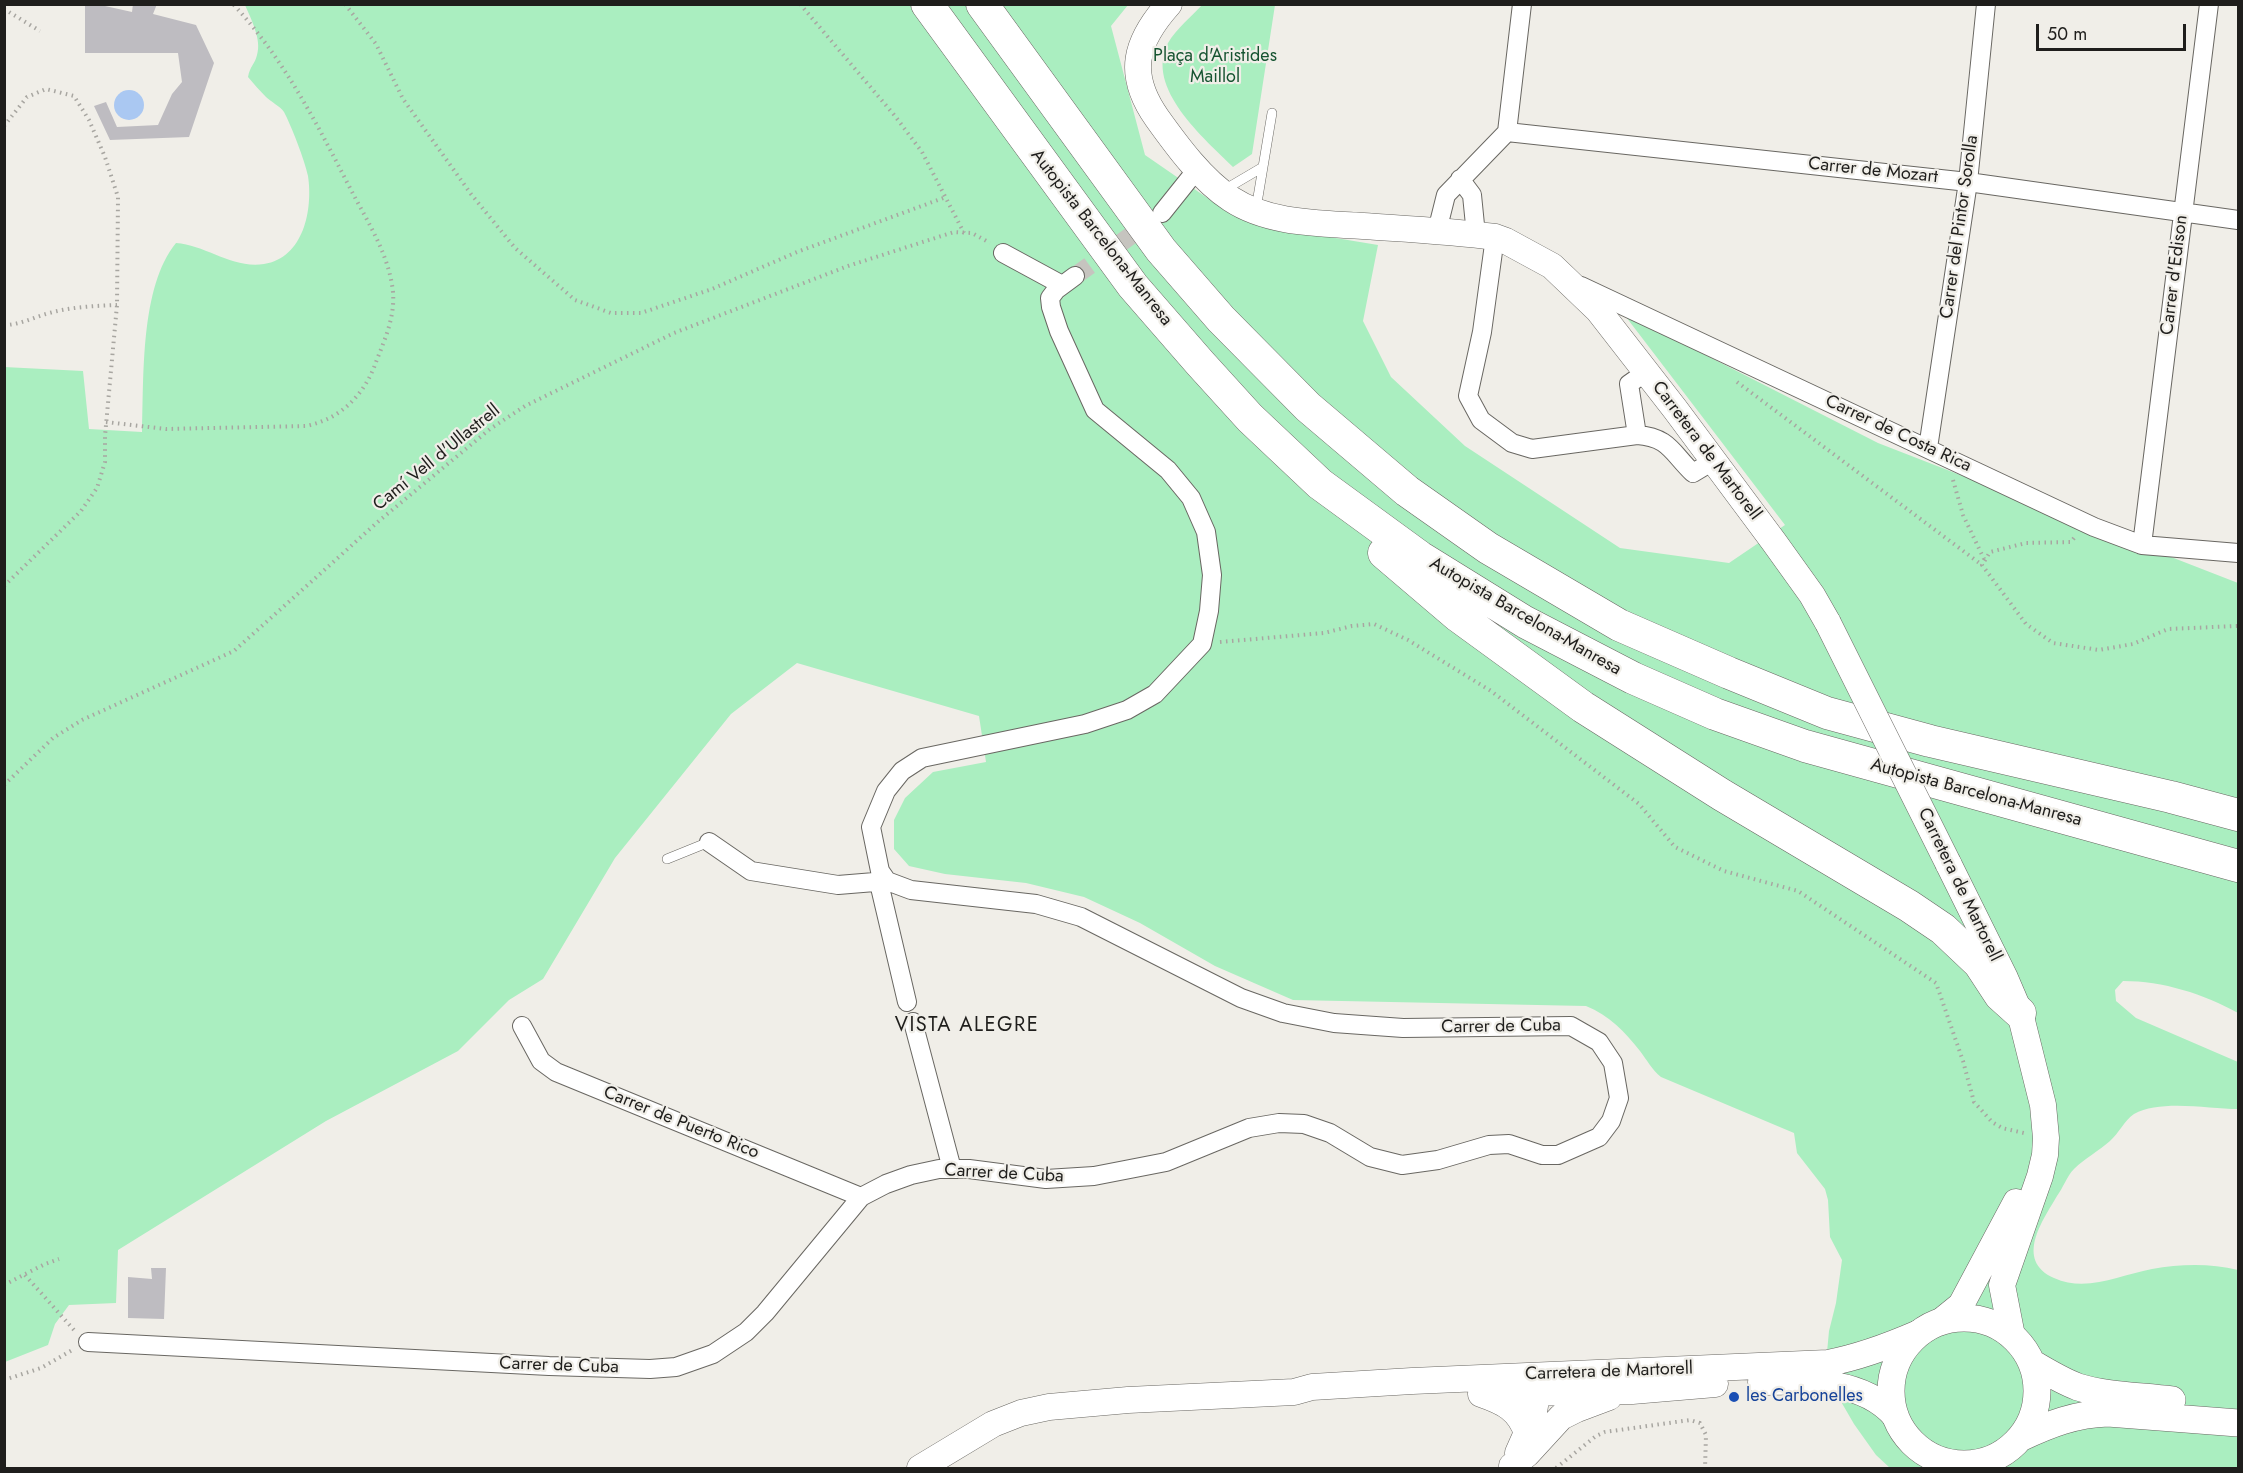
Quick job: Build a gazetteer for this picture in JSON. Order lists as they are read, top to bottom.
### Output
{
  "streets": {
    "highway": ["Autopista Barcelona-Manresa"],
    "main road": ["Carretera de Martorell"],
    "street": [
      "Carrer de Mozart",
      "Carrer del Pintor Sorolla",
      "Carrer d'Edison",
      "Carrer de Costa Rica",
      "Carrer de Cuba",
      "Carrer de Puerto Rico"
    ],
    "path": ["Camí Vell d'Ullastrell"]
  },
  "crossings": [
    ["Carrer de Mozart", "Carrer del Pintor Sorolla"],
    ["Carrer de Mozart", "Carrer d'Edison"],
    ["Carrer del Pintor Sorolla", "Carrer de Costa Rica"],
    ["Carrer d'Edison", "Carrer de Costa Rica"],
    ["Carrer de Costa Rica", "Carretera de Martorell"],
    ["Carrer de Cuba", "Carrer de Puerto Rico"]
  ],
  "districts": ["VISTA ALEGRE"],
  "parks": ["Plaça d'Aristides Maillol"],
  "places": ["les Carbonelles"],
  "scale_bar": "50 m"
}
